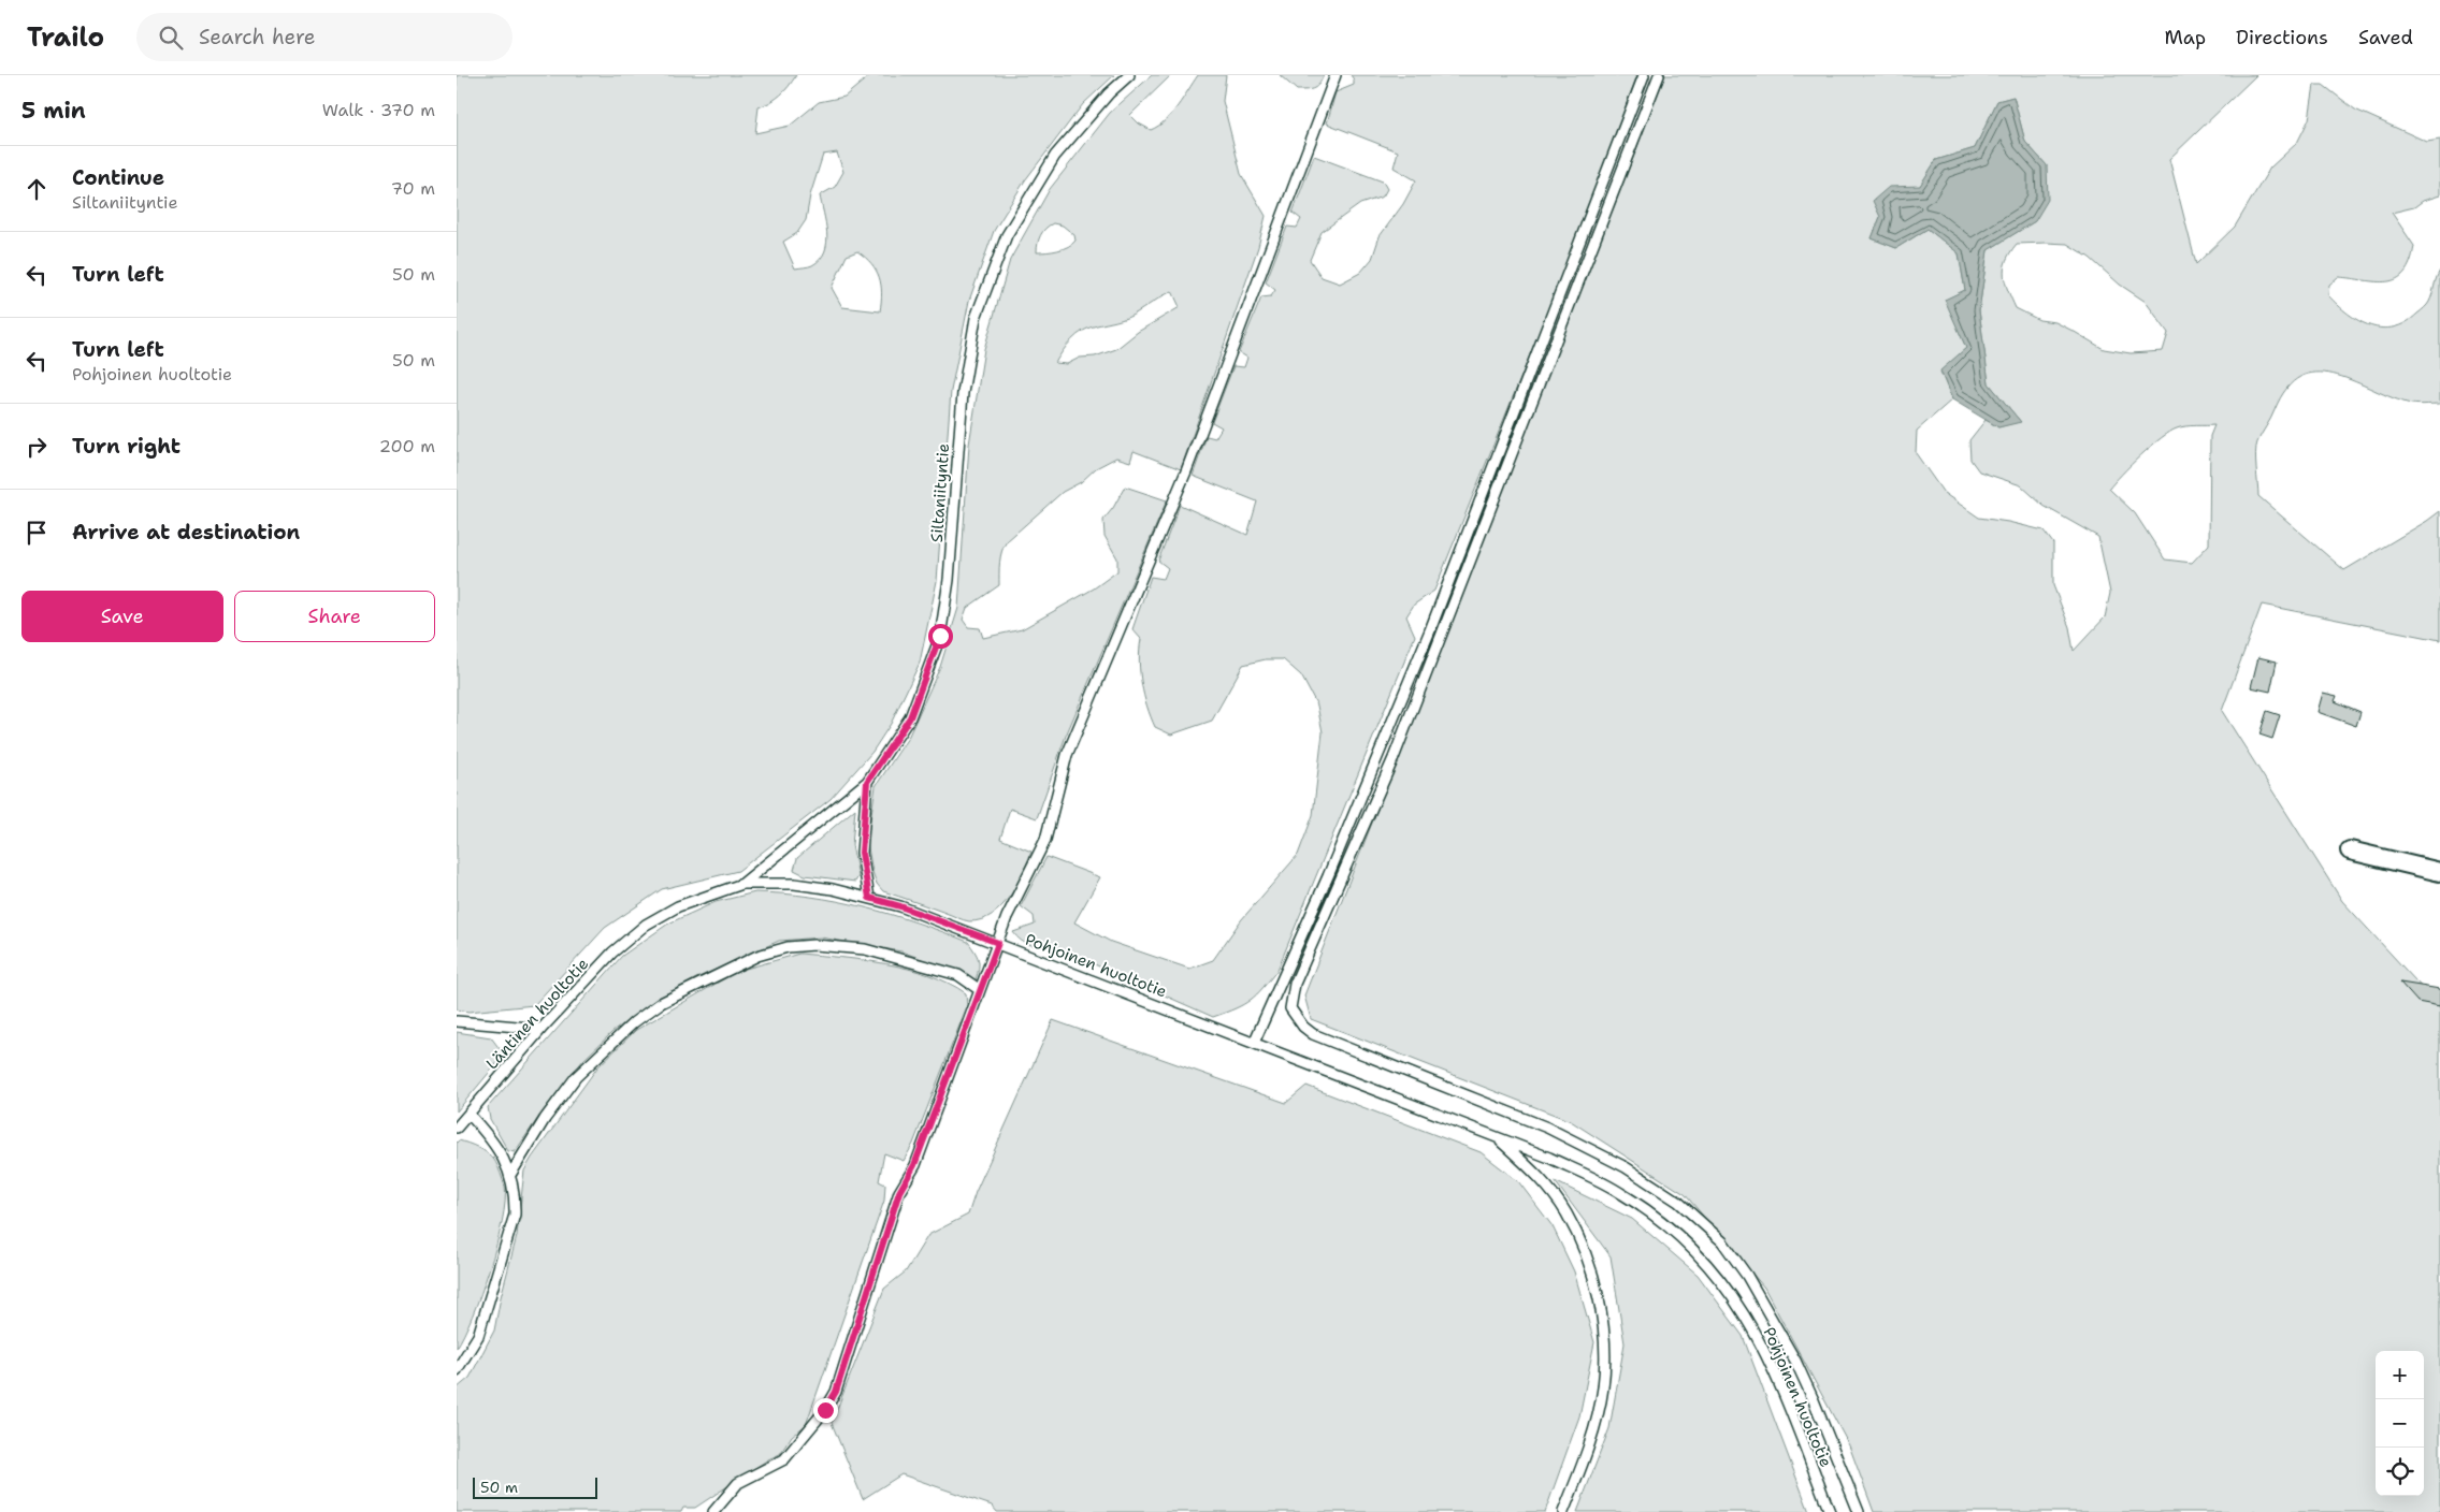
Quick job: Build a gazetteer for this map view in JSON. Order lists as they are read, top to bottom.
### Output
{
  "streets": {
    "lane": ["Siltaniityntie", "Pohjoinen huoltotie", "Läntinen huoltotie"]
  },
  "crossings": [
    ["Siltaniityntie", "Pohjoinen huoltotie"],
    ["Pohjoinen huoltotie", "Läntinen huoltotie"]
  ],
  "scale_bar": "50 m",
  "page": {
    "header": "Trailo",
    "search": "Search here",
    "nav": ["Map", "Directions", "Saved"],
    "heading": ["5 min", "Walk · 370 m"],
    "list": [
      ["Continue", "Siltaniityntie", "70 m"],
      ["Turn left", "50 m"],
      ["Turn left", "Pohjoinen huoltotie", "50 m"],
      ["Turn right", "200 m"],
      "Arrive at destination"
    ],
    "buttons": ["Save", "Share"],
    "map_buttons": ["+", "−"],
    "scale": "50 m"
  }
}
